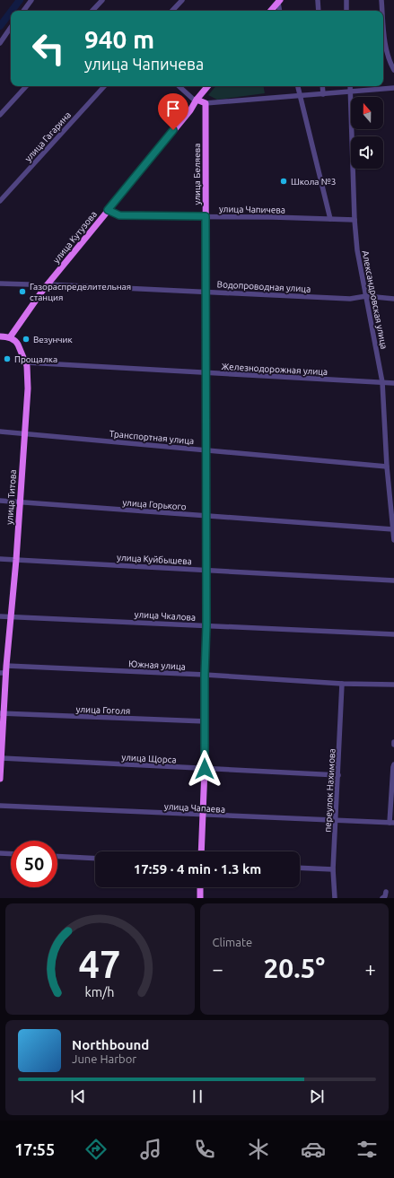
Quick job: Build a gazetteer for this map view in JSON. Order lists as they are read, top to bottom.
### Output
{
  "streets": {
    "main road": ["улица Беляева", "улица Кутузова", "улица Титова"],
    "street": [
      "улица Гагарина",
      "улица Чапичева",
      "Водопроводная улица",
      "Александровская улица",
      "Железнодорожная улица",
      "Транспортная улица",
      "улица Горького",
      "улица Куйбышева",
      "улица Чкалова",
      "Южная улица",
      "улица Гоголя",
      "улица Щорса",
      "переулок Нахимова",
      "улица Чапаева"
    ]
  },
  "crossings": [
    ["улица Беляева", "улица Чапичева"],
    ["улица Беляева", "Водопроводная улица"],
    ["улица Беляева", "Железнодорожная улица"],
    ["улица Беляева", "Транспортная улица"],
    ["улица Беляева", "улица Горького"],
    ["улица Беляева", "улица Куйбышева"],
    ["улица Беляева", "улица Чкалова"],
    ["улица Беляева", "Южная улица"],
    ["улица Беляева", "улица Гоголя"],
    ["улица Беляева", "улица Щорса"],
    ["улица Беляева", "улица Чапаева"],
    ["улица Чапичева", "улица Кутузова"],
    ["улица Чапичева", "Александровская улица"],
    ["улица Кутузова", "Водопроводная улица"],
    ["улица Кутузова", "улица Титова"],
    ["Водопроводная улица", "Александровская улица"],
    ["Александровская улица", "Железнодорожная улица"],
    ["Александровская улица", "Транспортная улица"],
    ["Александровская улица", "улица Горького"],
    ["Железнодорожная улица", "улица Титова"],
    ["Транспортная улица", "улица Титова"],
    ["улица Титова", "улица Горького"],
    ["улица Титова", "улица Куйбышева"],
    ["улица Титова", "улица Чкалова"],
    ["улица Титова", "Южная улица"],
    ["улица Титова", "улица Гоголя"],
    ["улица Титова", "улица Щорса"],
    ["Южная улица", "переулок Нахимова"],
    ["улица Щорса", "переулок Нахимова"],
    ["переулок Нахимова", "улица Чапаева"]
  ],
  "places": [
    "Школа №3",
    "Газораспределительная станция",
    "Везунчик",
    "Прощалка"
  ],
  "north": "top",
  "page": {
    "turn": ["940 m", "улица Чапичева"],
    "limit": "50",
    "trip": "17:59 · 4 min · 1.3 km",
    "tile": "Climate",
    "heat": ["−", "20.5°", "+"],
    "song": ["Northbound", "June Harbor"],
    "tabs": "17:55",
    "gauge": ["47", "km/h"]
  }
}
